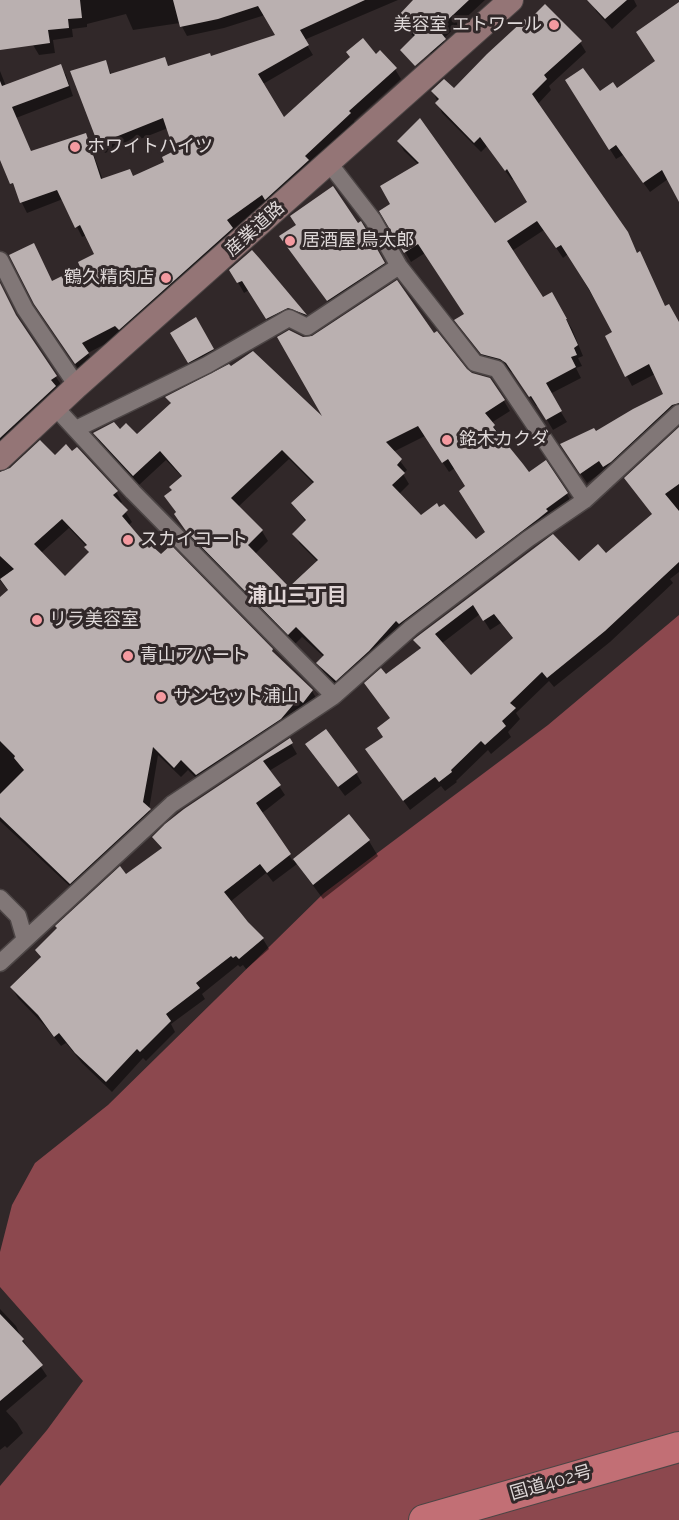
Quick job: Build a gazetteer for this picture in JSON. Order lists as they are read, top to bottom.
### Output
{
  "streets": {
    "highway": ["国道402号"],
    "street": ["産業道路"]
  },
  "districts": ["浦山三丁目"],
  "places": [
    "美容室 エトワール",
    "ホワイトハイツ",
    "居酒屋 鳥太郎",
    "鶴久精肉店",
    "銘木カクダ",
    "スカイコート",
    "リラ美容室",
    "青山アパート",
    "サンセット浦山"
  ]
}
